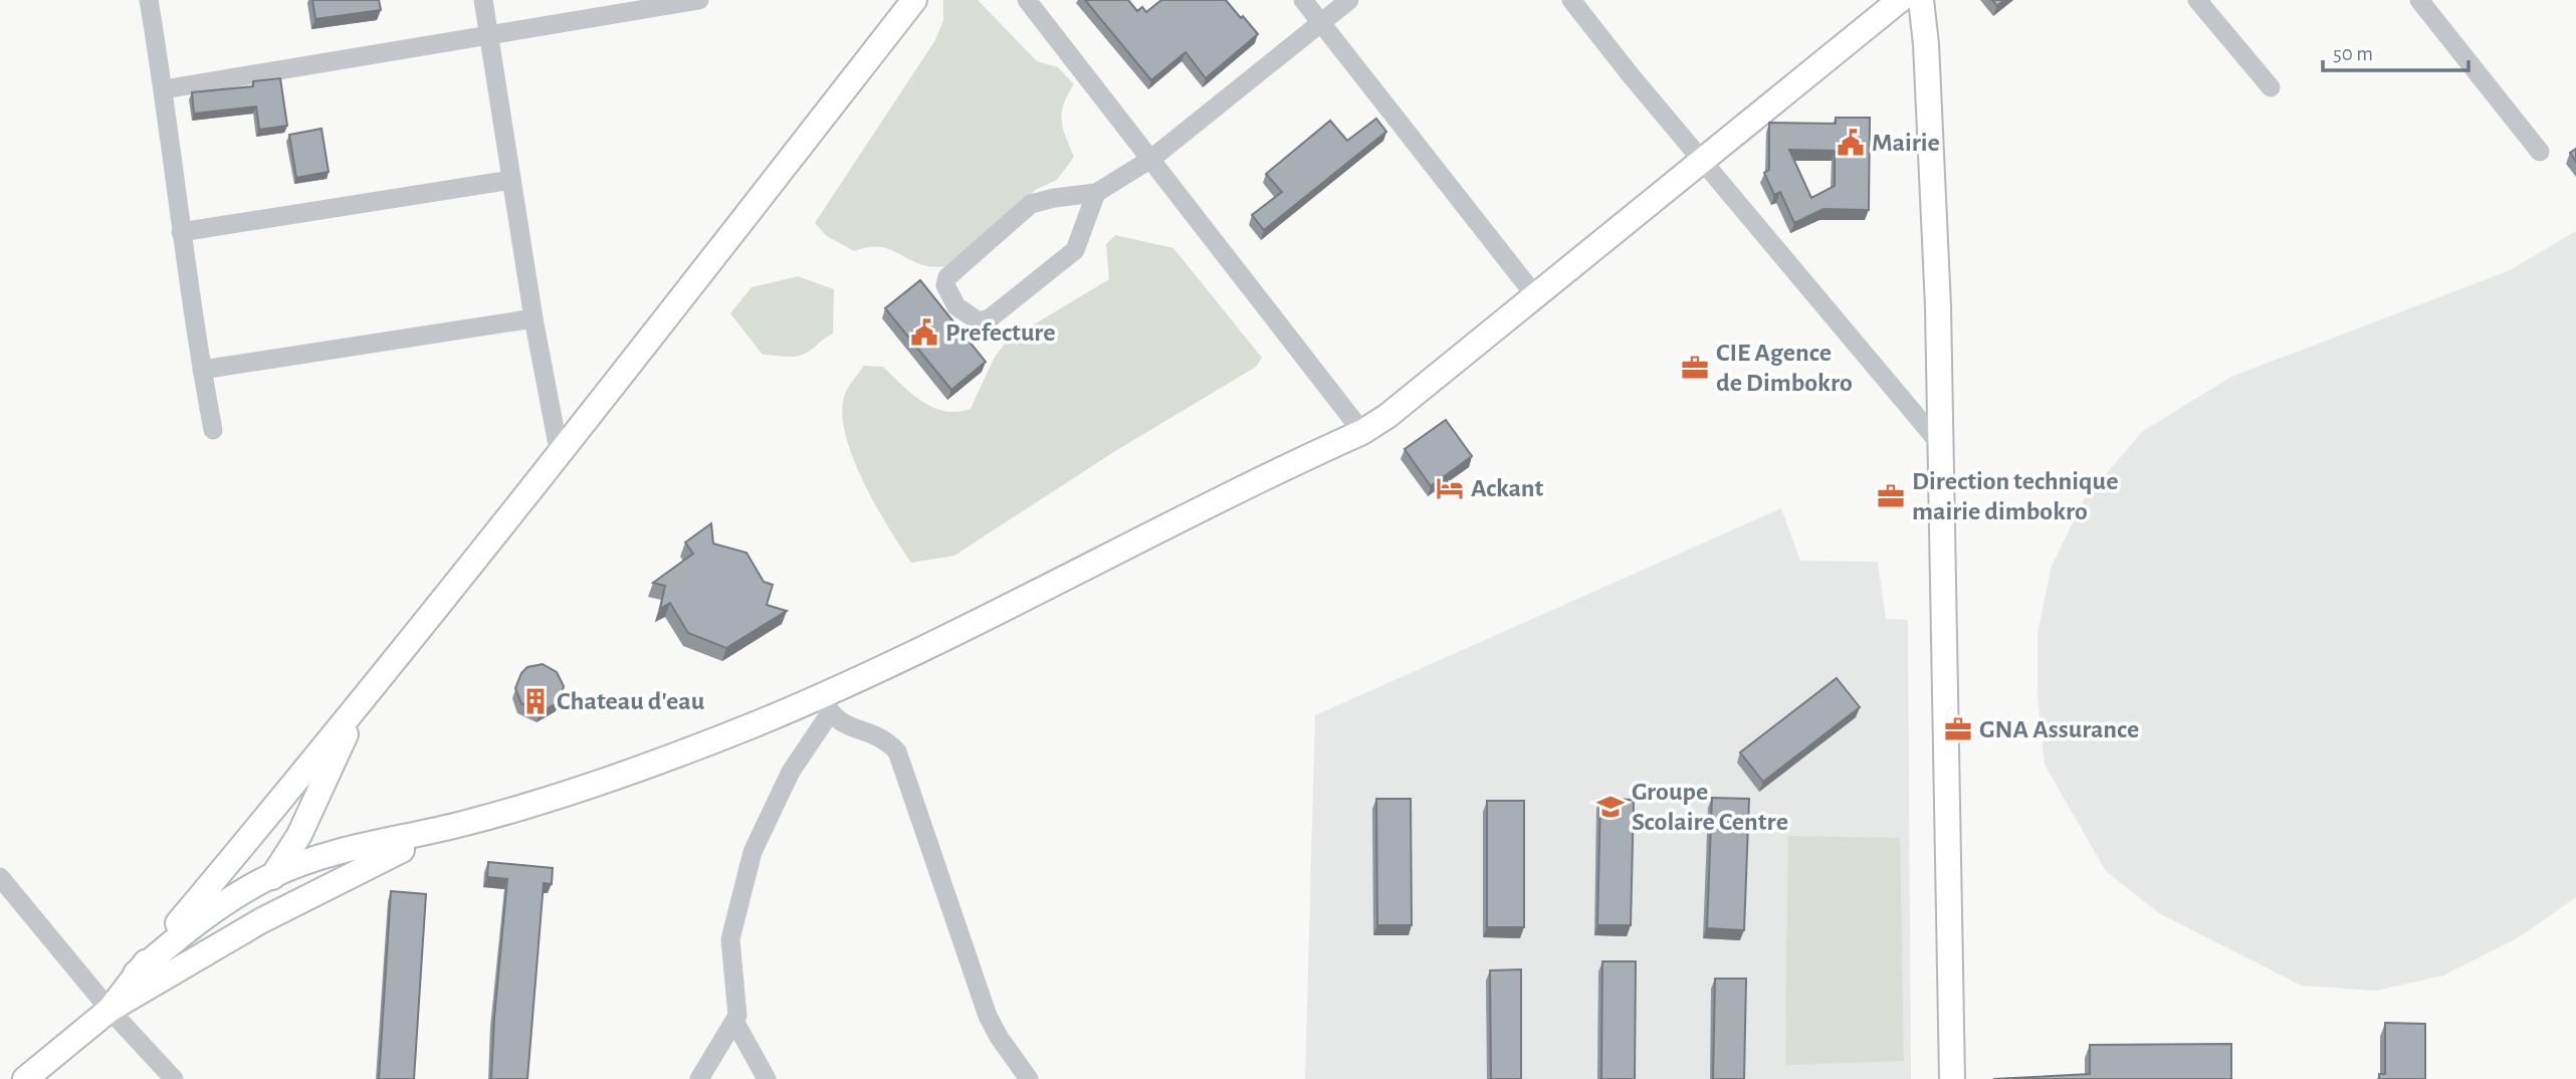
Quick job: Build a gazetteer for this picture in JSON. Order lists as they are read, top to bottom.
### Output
{
  "places": {
    "public building": ["Mairie", "Prefecture"],
    "office": ["CIE Agence de Dimbokro", "Direction technique mairie dimbokro", "GNA Assurance"],
    "hotel": ["Ackant"],
    "building": ["Chateau d'eau"],
    "school or university": ["Groupe Scolaire Centre"]
  },
  "scale_bar": "50 m"
}
